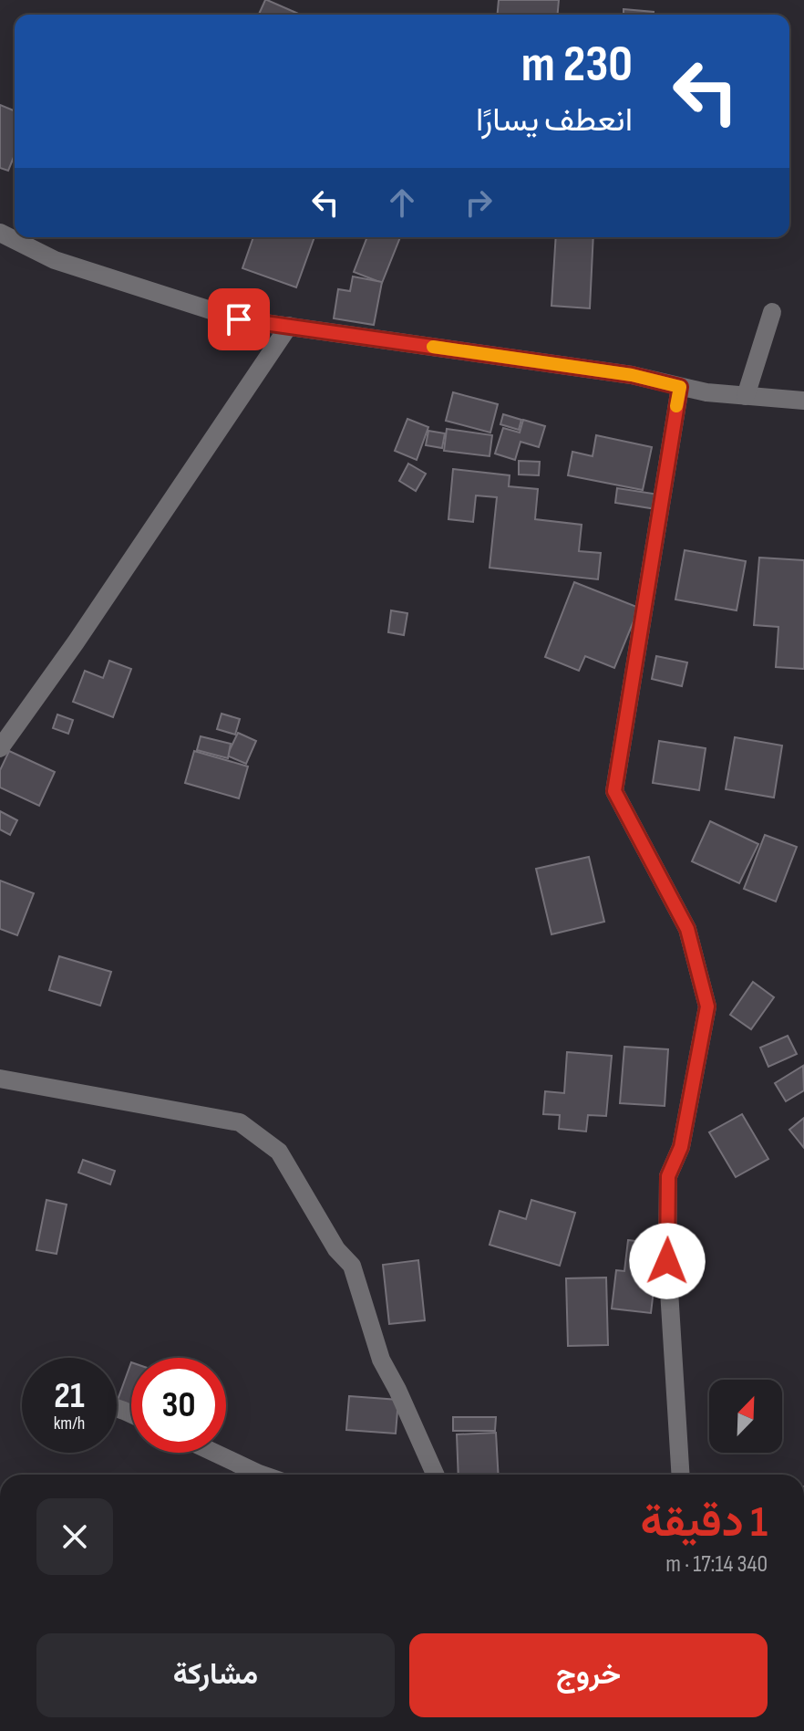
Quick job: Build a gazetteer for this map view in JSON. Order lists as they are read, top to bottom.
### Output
{
  "north": "top right",
  "page": {
    "turn": ["230 m", "انعطف يسارًا"],
    "speed": "21 km/h",
    "limit": "30",
    "heading": ["1 دقيقة", "340 m · 17:14"],
    "buttons": ["خروج", "مشاركة"]
  }
}
